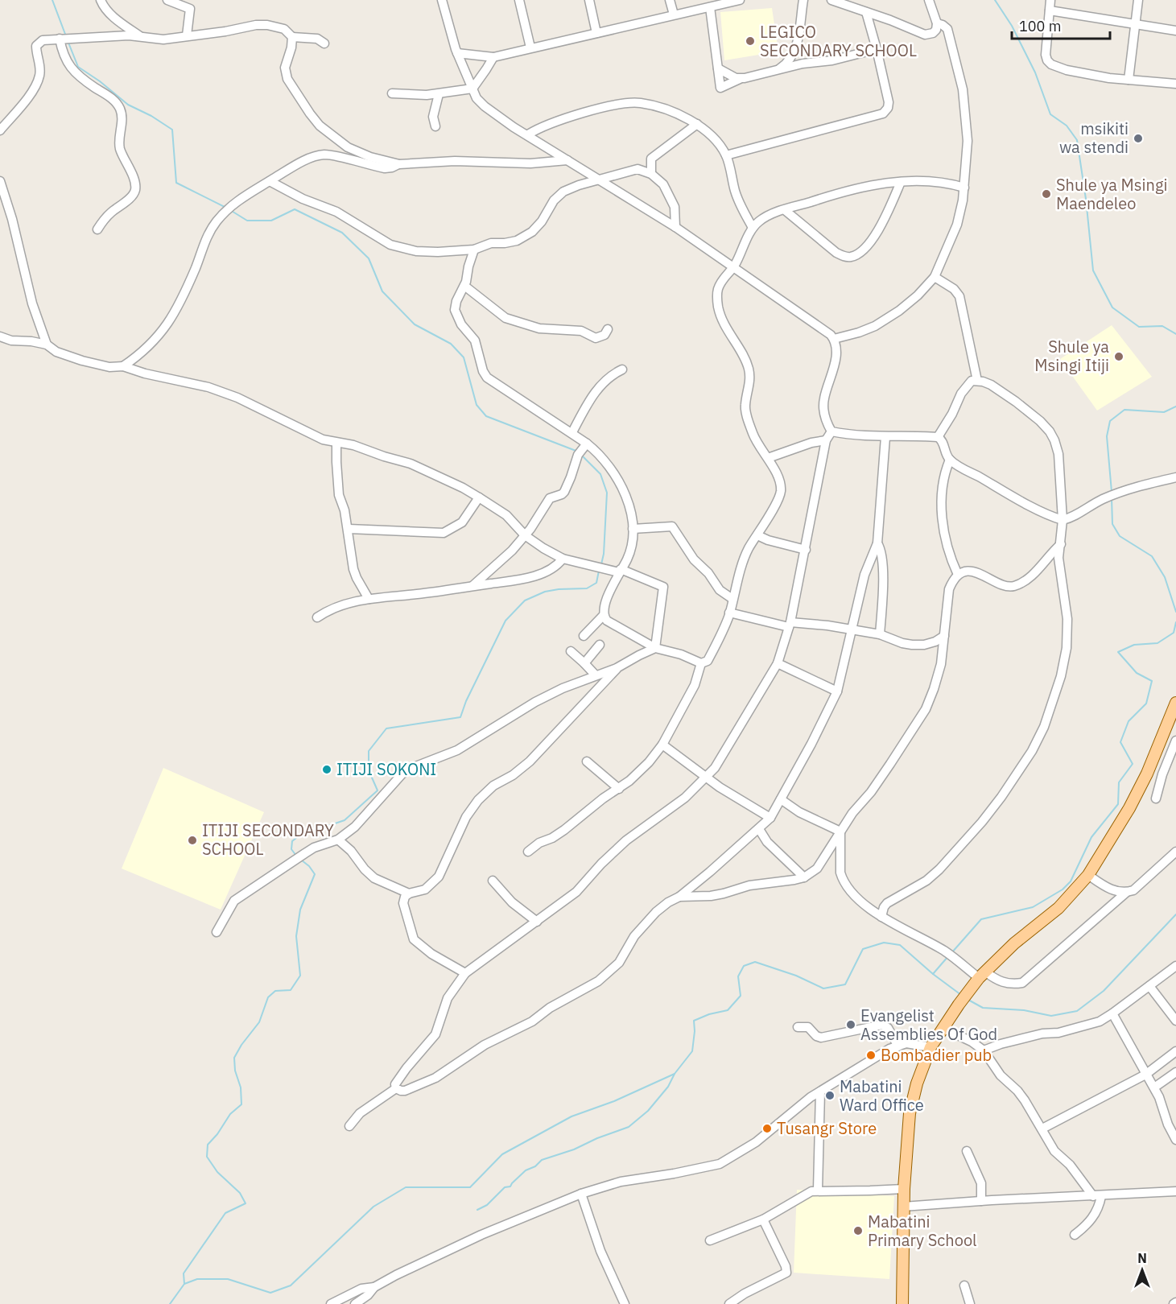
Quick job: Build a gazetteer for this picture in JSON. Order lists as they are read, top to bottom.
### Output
{
  "places": [
    "LEGICO SECONDARY SCHOOL",
    "msikiti wa stendi",
    "Shule ya Msingi Maendeleo",
    "Shule ya Msingi Itiji",
    "ITIJI SOKONI",
    "ITIJI SECONDARY SCHOOL",
    "Evangelist Assemblies Of God",
    "Bombadier pub",
    "Mabatini Ward Office",
    "Tusangr Store",
    "Mabatini Primary School"
  ],
  "scale_bar": "100 m",
  "north": "top"
}
